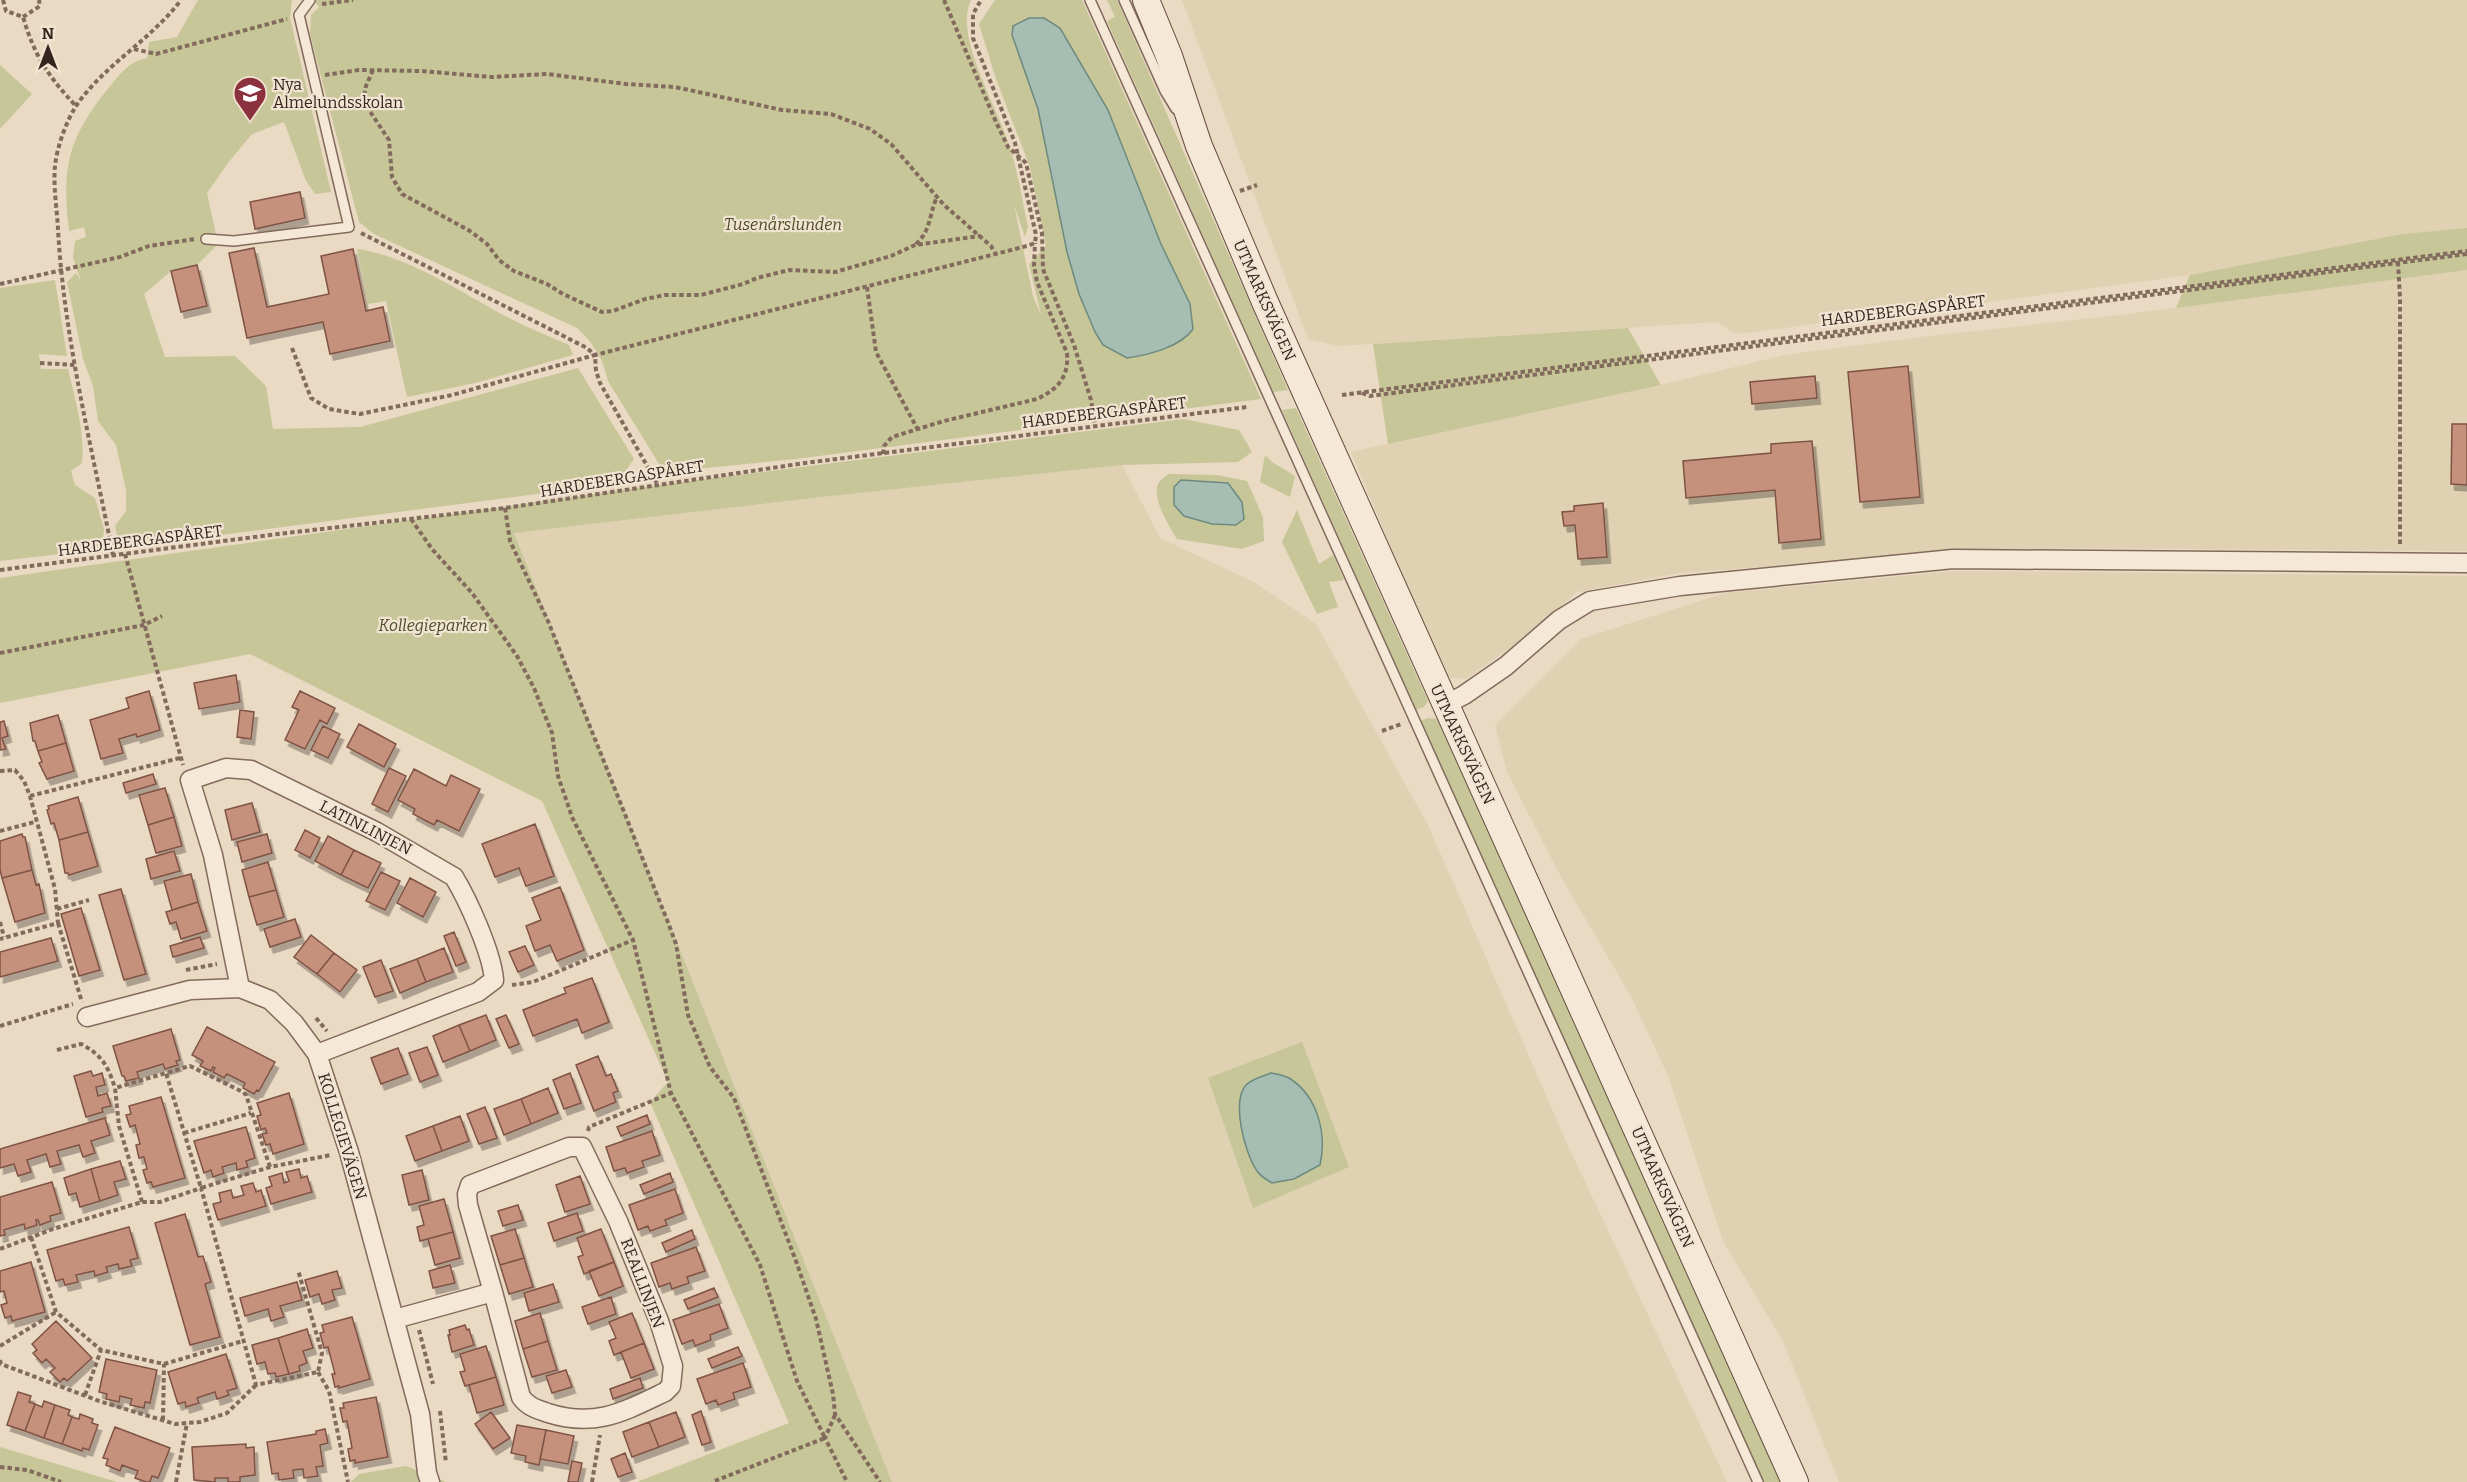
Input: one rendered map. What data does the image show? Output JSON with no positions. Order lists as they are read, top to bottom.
{
  "streets": {
    "main road": ["UTMARKSVÄGEN"],
    "street": ["LATINLINJEN", "KOLLEGIEVÄGEN", "REALLINJEN"],
    "path": ["HARDEBERGASPÅRET"]
  },
  "parks": ["Tusenårslunden", "Kollegieparken"],
  "places": {
    "school or university": ["Nya Almelundsskolan"]
  },
  "north": "top"
}
